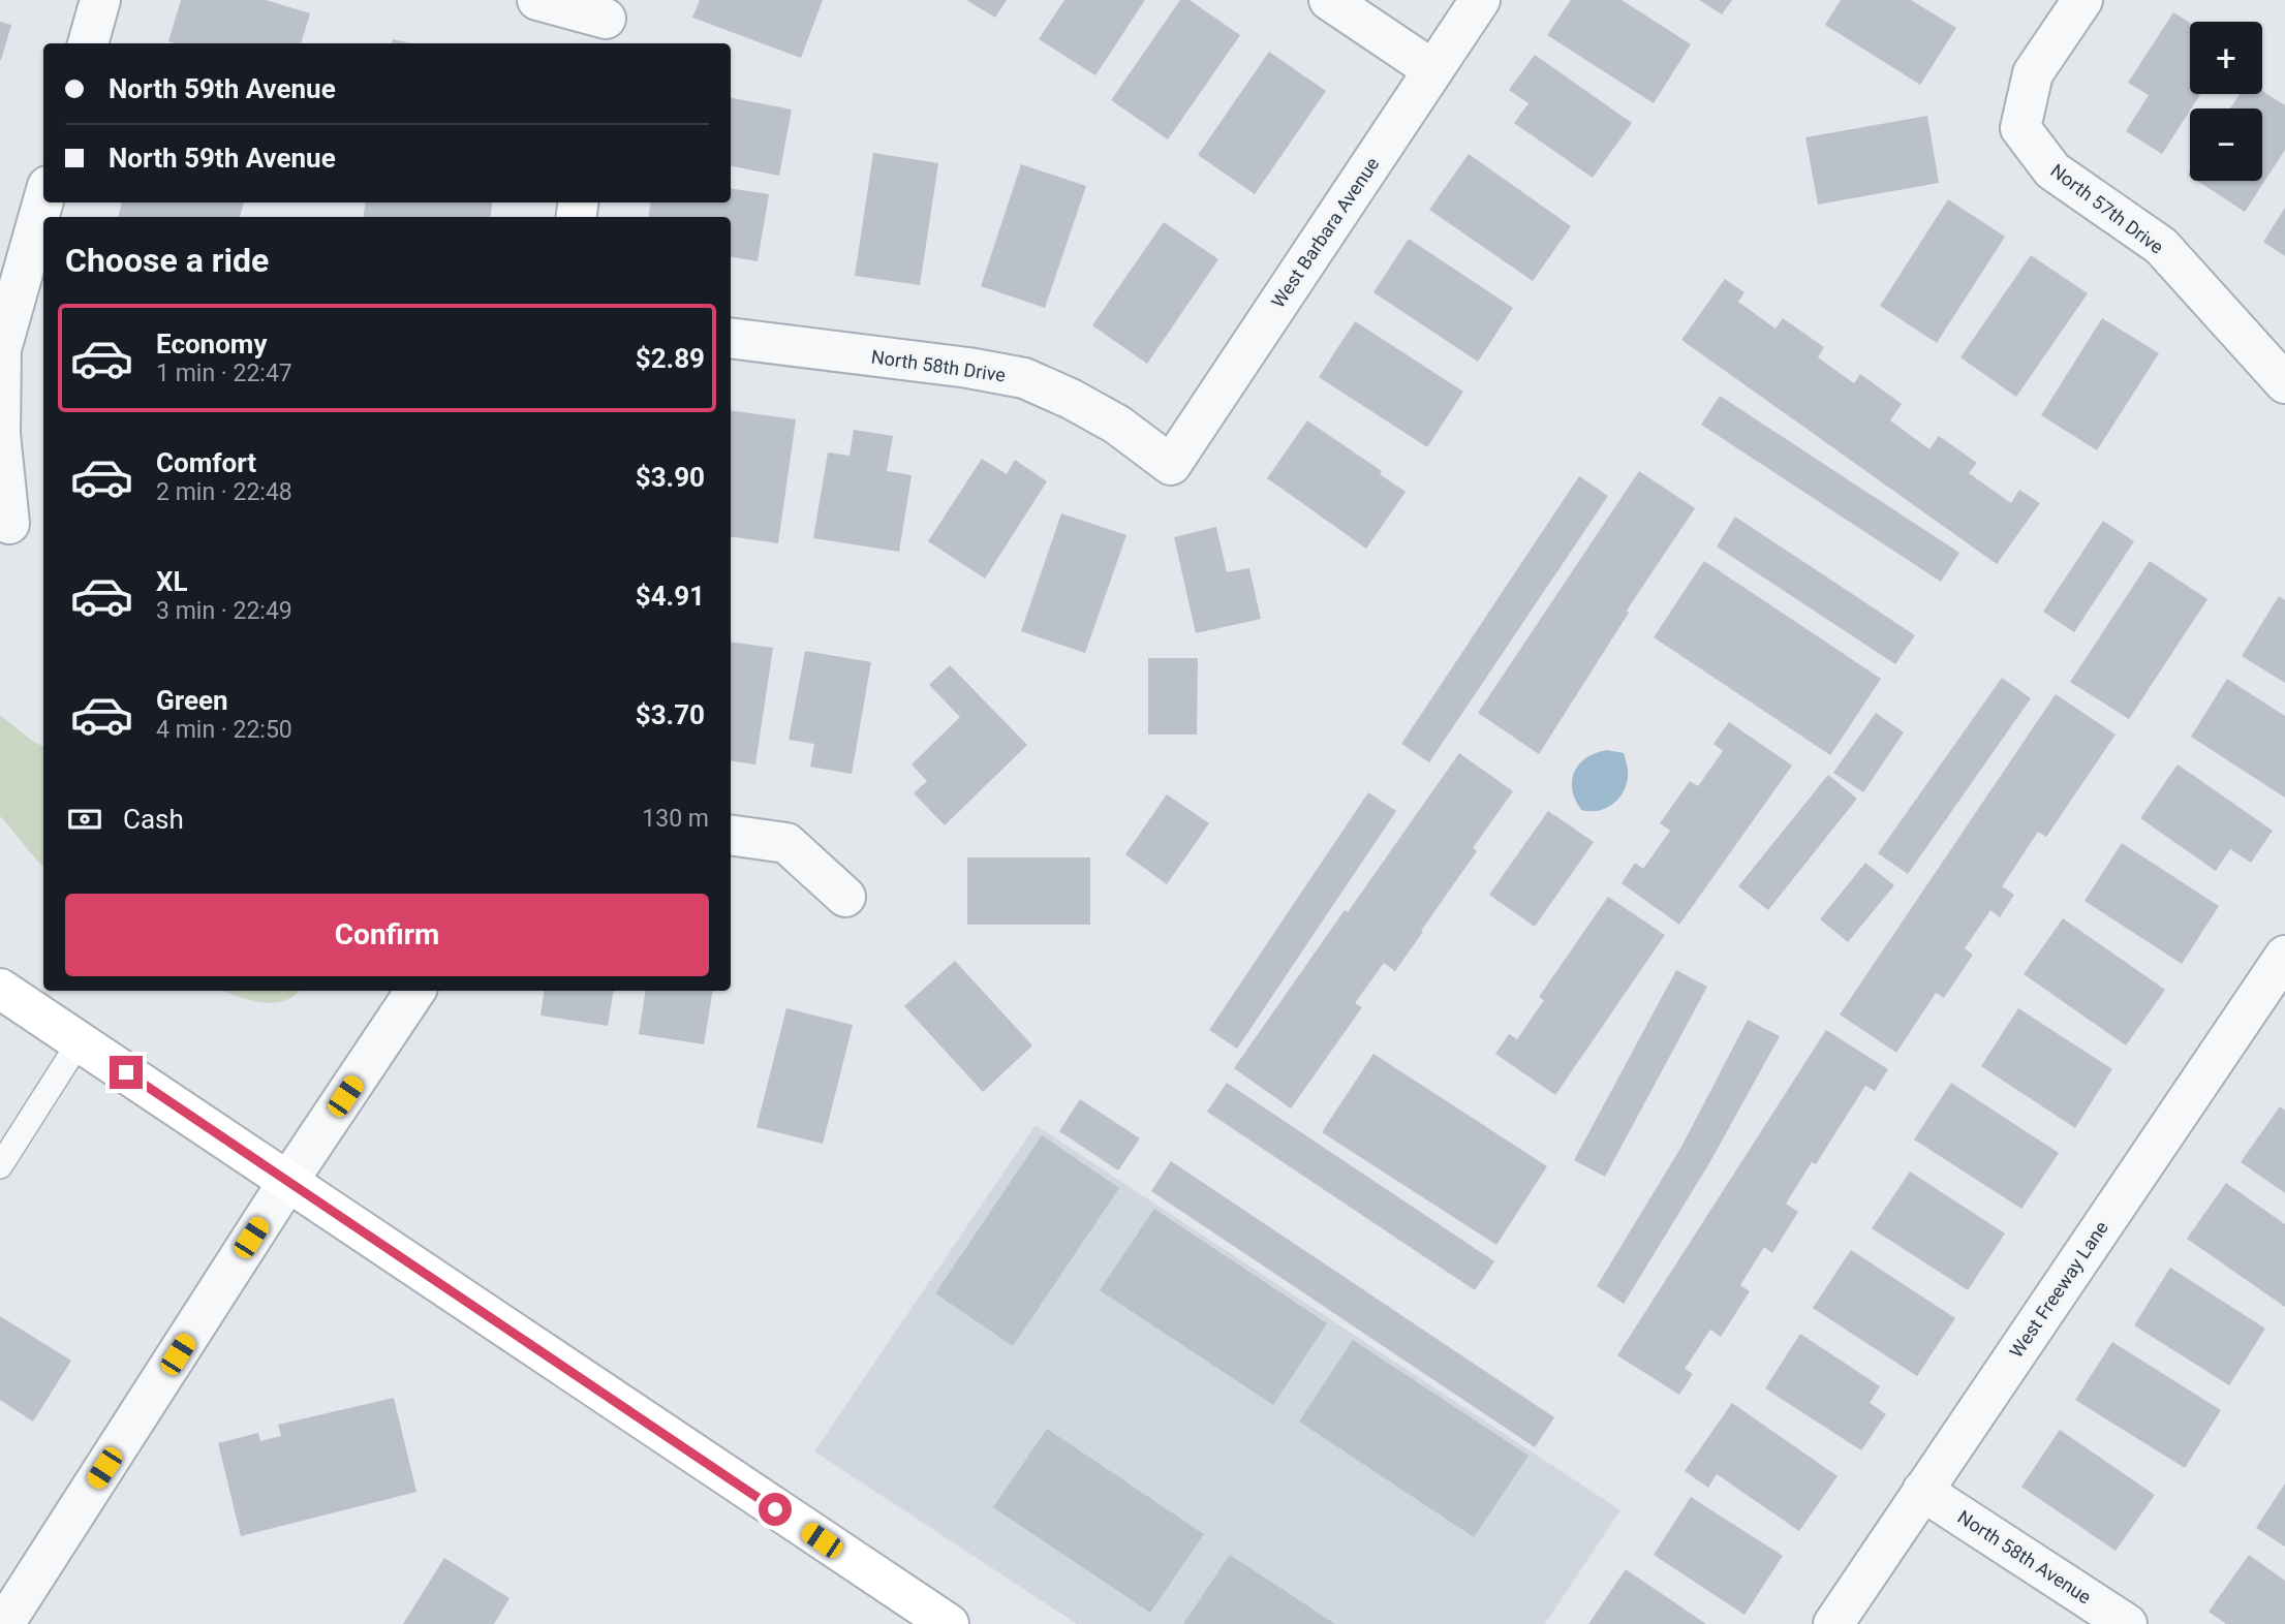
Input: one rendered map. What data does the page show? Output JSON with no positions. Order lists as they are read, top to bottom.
{
  "streets": {
    "street": [
      "North 57th Drive",
      "West Barbara Avenue",
      "North 58th Drive",
      "West Freeway Lane",
      "North 58th Avenue"
    ]
  },
  "crossings": [
    ["West Barbara Avenue", "North 58th Drive"],
    ["West Freeway Lane", "North 58th Avenue"]
  ],
  "page": {
    "map_buttons": ["+", "−"],
    "banner": ["North 59th Avenue", "North 59th Avenue"],
    "heading": "Choose a ride",
    "list": [
      {
        "name": "Economy",
        "note": "1 min · 22:47",
        "value": "$2.89"
      },
      {
        "name": "Comfort",
        "note": "2 min · 22:48",
        "value": "$3.90"
      },
      {
        "name": "XL",
        "note": "3 min · 22:49",
        "value": "$4.91"
      },
      {
        "name": "Green",
        "note": "4 min · 22:50",
        "value": "$3.70"
      }
    ],
    "pay": ["Cash", "130 m"],
    "buttons": "Confirm"
  }
}
